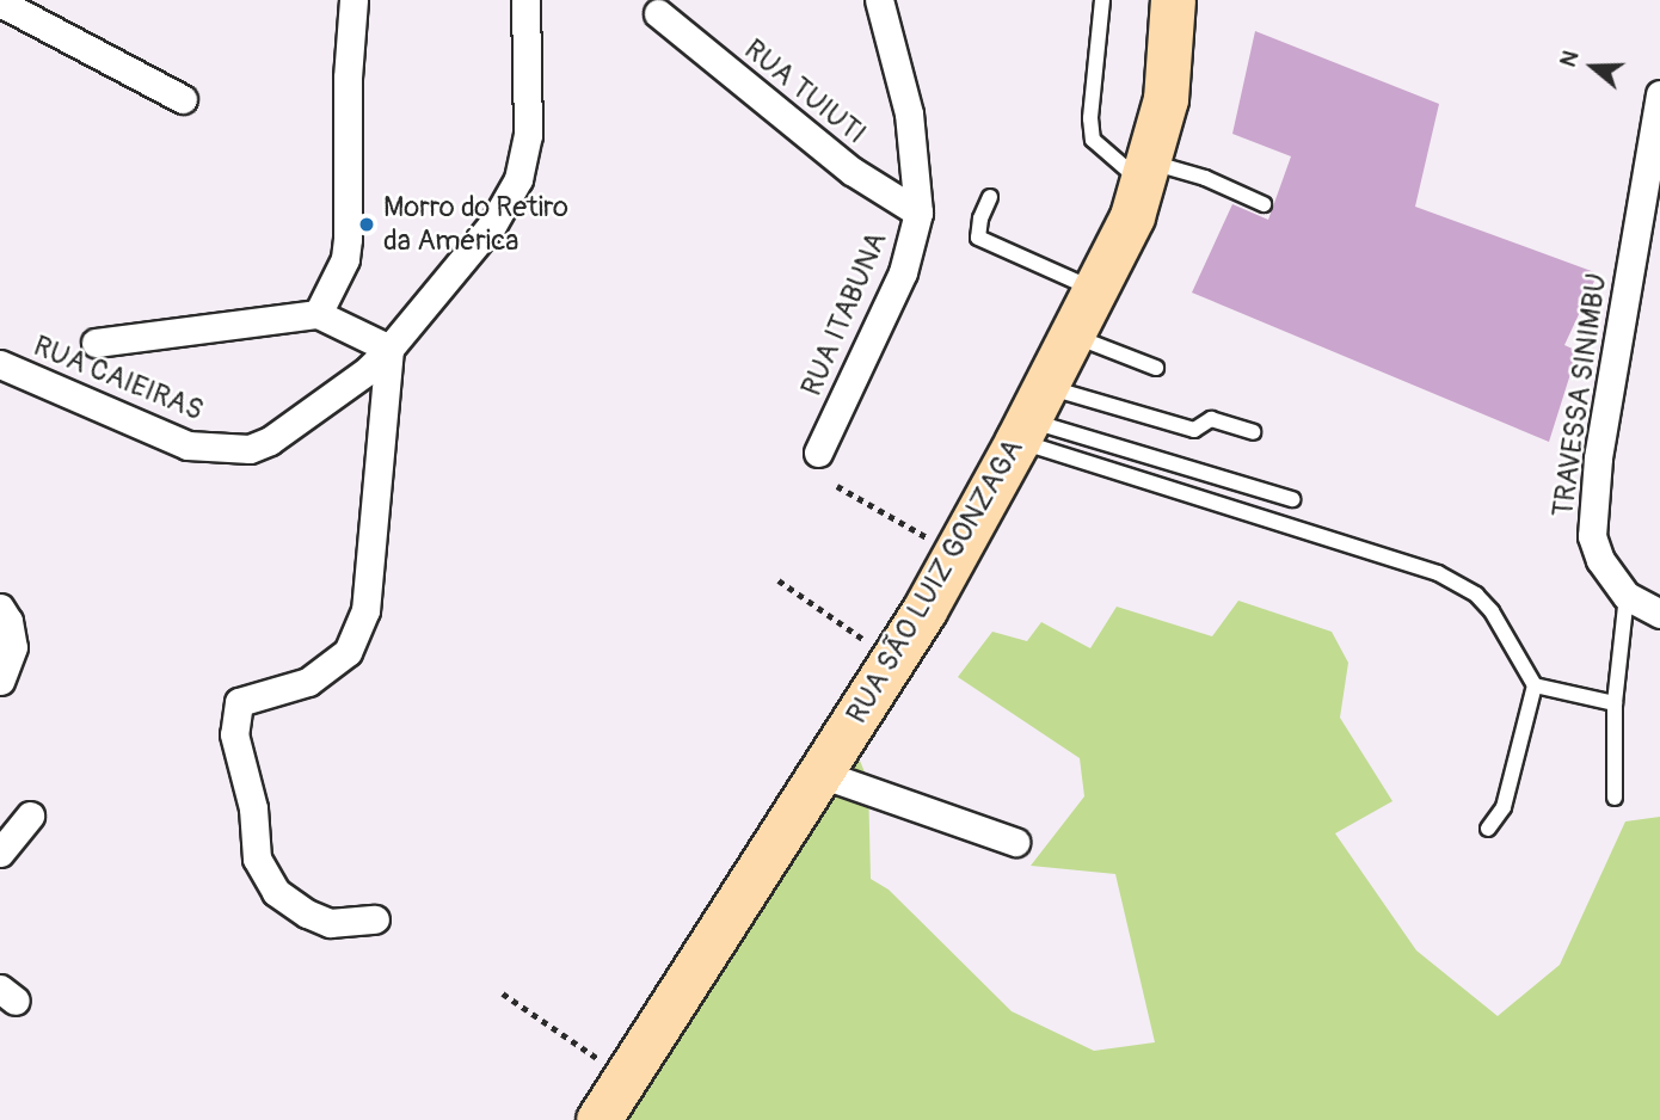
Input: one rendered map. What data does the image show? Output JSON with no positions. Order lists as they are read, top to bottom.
{
  "streets": {
    "main road": ["RUA SÃO LUIZ GONZAGA"],
    "street": [
      "RUA TUIUTI",
      "RUA ITABUNA",
      "RUA CAIEIRAS",
      "TRAVESSA SINIMBU"
    ]
  },
  "crossings": [
    ["RUA TUIUTI", "RUA ITABUNA"]
  ],
  "places": ["Morro do Retiro da América"],
  "north": "left"
}
